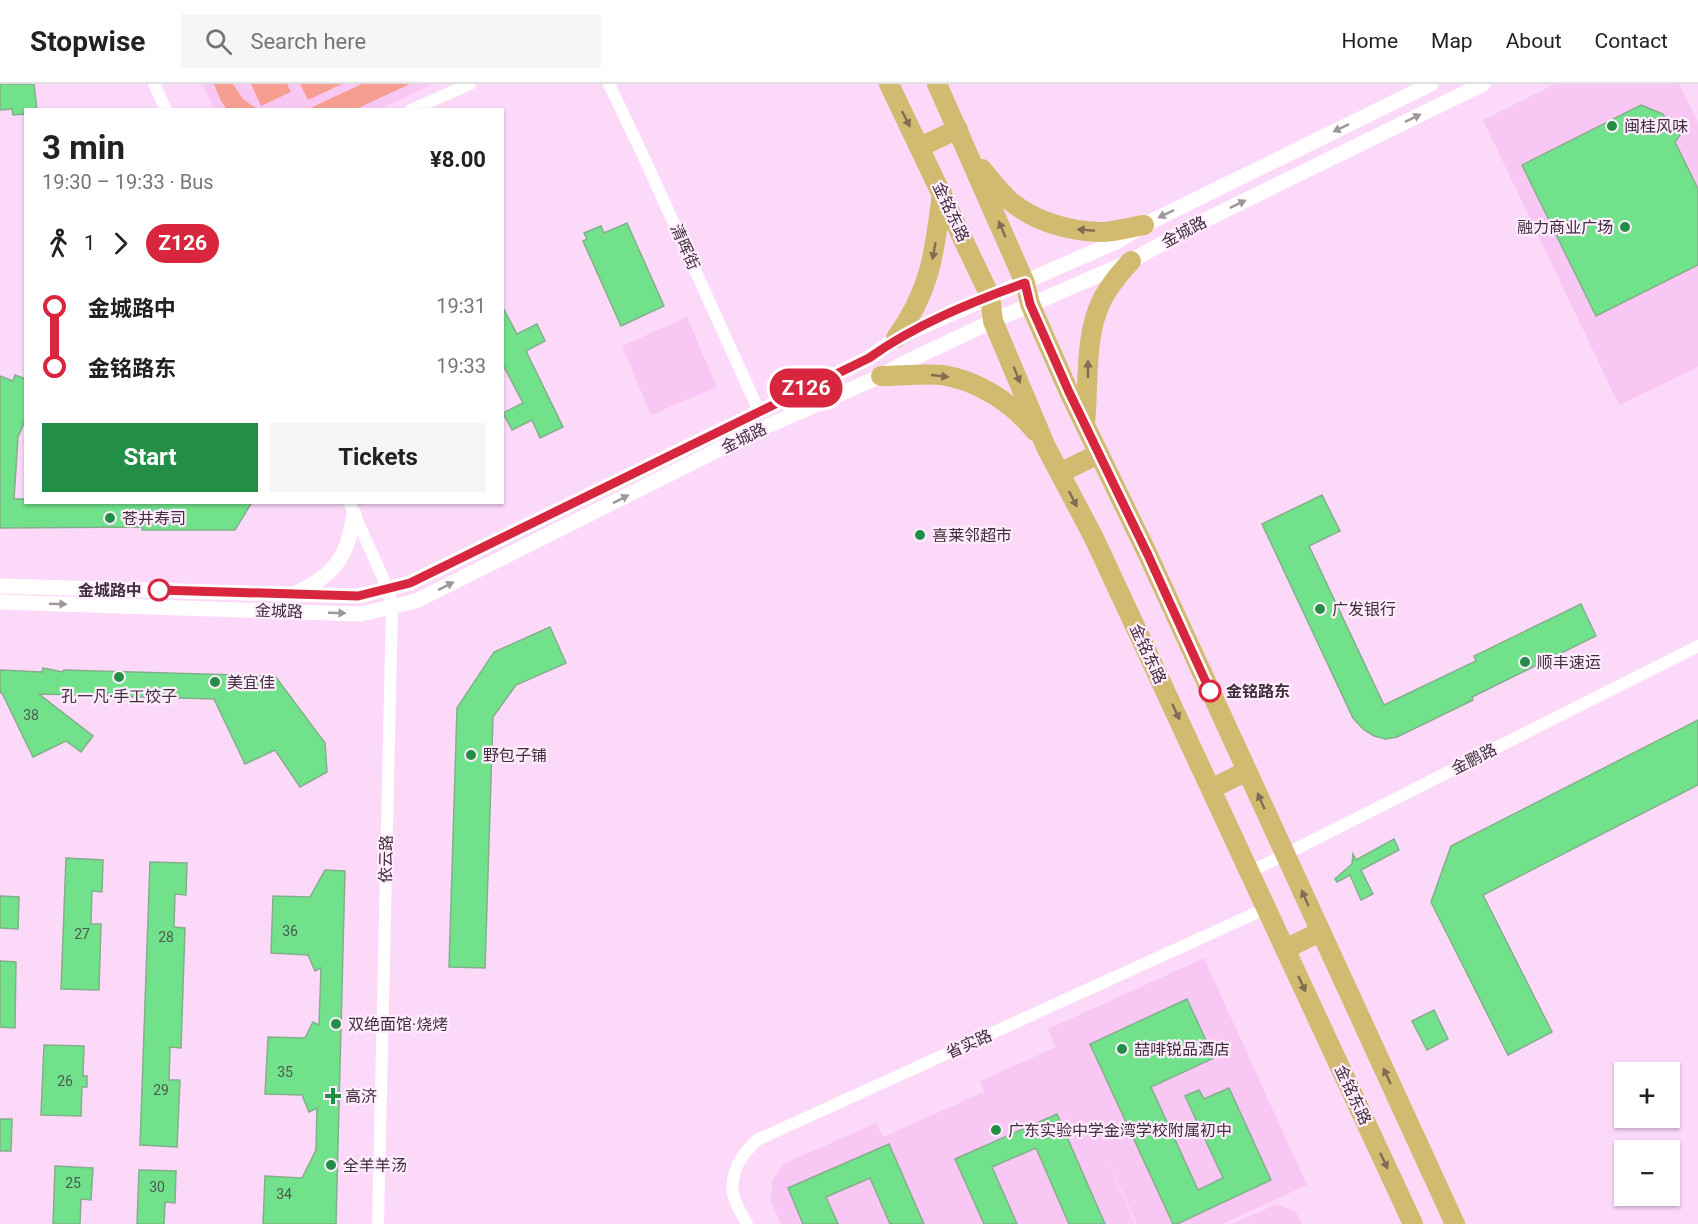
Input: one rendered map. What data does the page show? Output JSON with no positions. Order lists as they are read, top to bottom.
{
  "streets": {
    "main road": ["金铭东路"],
    "street": [
      "金城路",
      "清晖街",
      "金鹏路",
      "依云路",
      "省实路"
    ]
  },
  "crossings": [
    ["金铭东路", "金城路"],
    ["金铭东路", "金鹏路"],
    ["金铭东路", "省实路"],
    ["金城路", "清晖街"],
    ["金城路", "依云路"]
  ],
  "places": {
    "other": [
      "闽桂风味",
      "融力商业广场",
      "苍井寿司",
      "喜莱邻超市",
      "金城路中",
      "广发银行",
      "顺丰速运",
      "孔一凡·手工饺子",
      "美宜佳",
      "金铭路东",
      "野包子铺",
      "双绝面馆·烧烤",
      "喆啡锐品酒店",
      "广东实验中学金湾学校附属初中",
      "全羊羊汤"
    ],
    "health": ["高济"]
  },
  "lines": ["bus line Z126"],
  "house_numbers": [
    "38",
    "36",
    "27",
    "28",
    "35",
    "26",
    "29",
    "25",
    "30",
    "34"
  ],
  "page": {
    "header": "Stopwise",
    "search": "Search here",
    "nav": [
      "Home",
      "Map",
      "About",
      "Contact"
    ],
    "on_map": "Z126",
    "heading": ["3 min", "19:30 – 19:33 · Bus", "¥8.00"],
    "legs": ["1", "Z126"],
    "list": [
      {
        "name": "金城路中",
        "value": "19:31"
      },
      {
        "name": "金铭路东",
        "value": "19:33"
      }
    ],
    "buttons": ["Start", "Tickets"],
    "map_buttons": ["+", "−"]
  }
}
